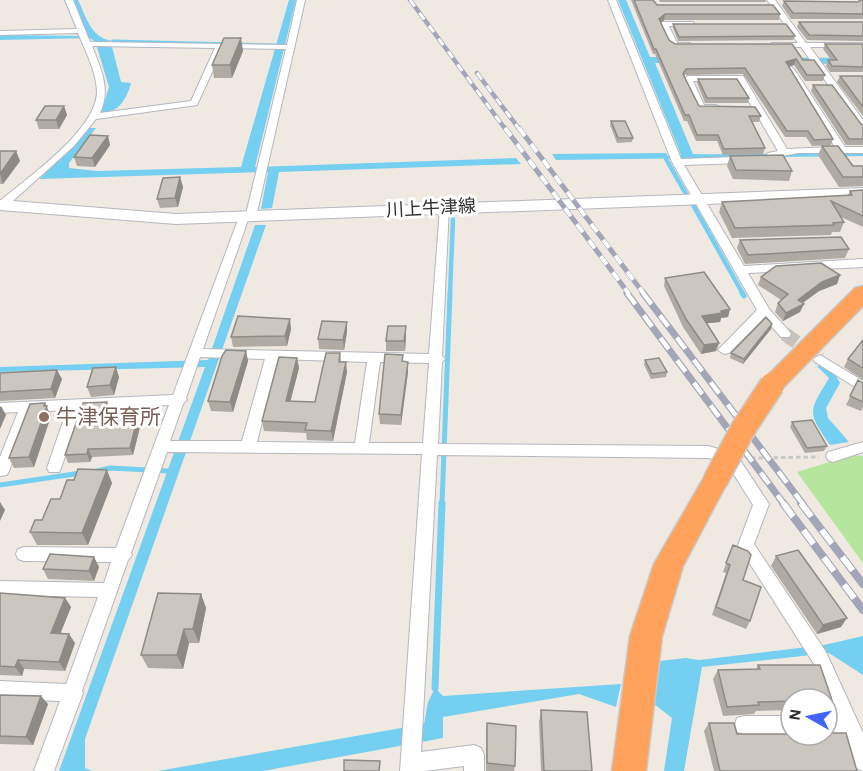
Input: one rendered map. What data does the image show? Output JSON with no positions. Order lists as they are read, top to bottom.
{
  "streets": {
    "main road": ["川上牛津線"]
  },
  "places": ["牛津保育所"],
  "north": "left"
}
